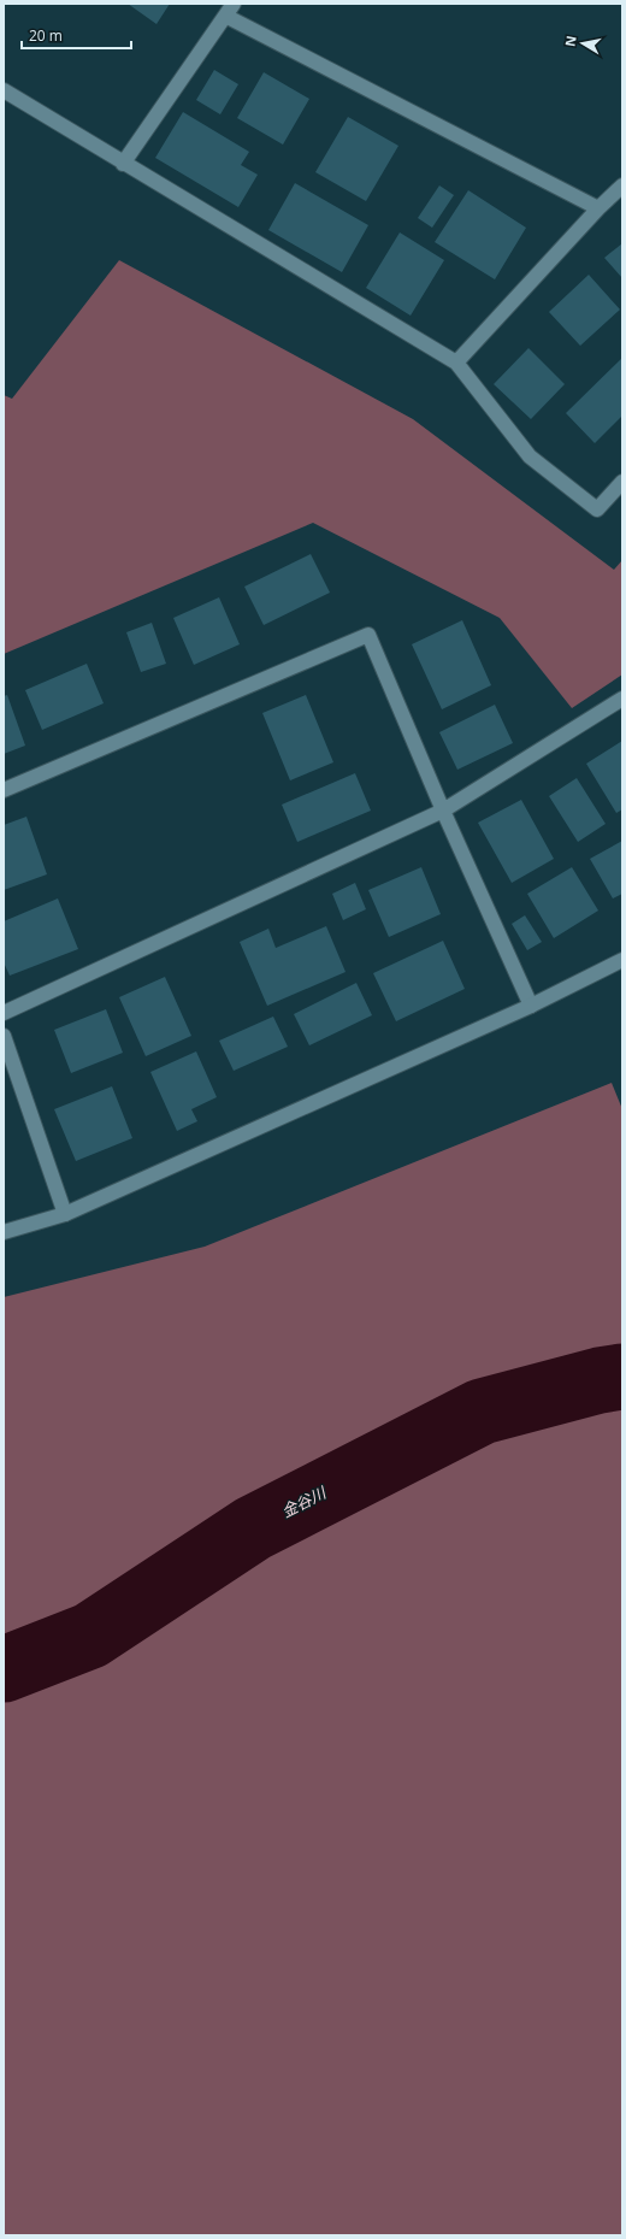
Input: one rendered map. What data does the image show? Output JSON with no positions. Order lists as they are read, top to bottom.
{
  "water": ["金谷川"],
  "scale_bar": "20 m",
  "north": "left"
}
